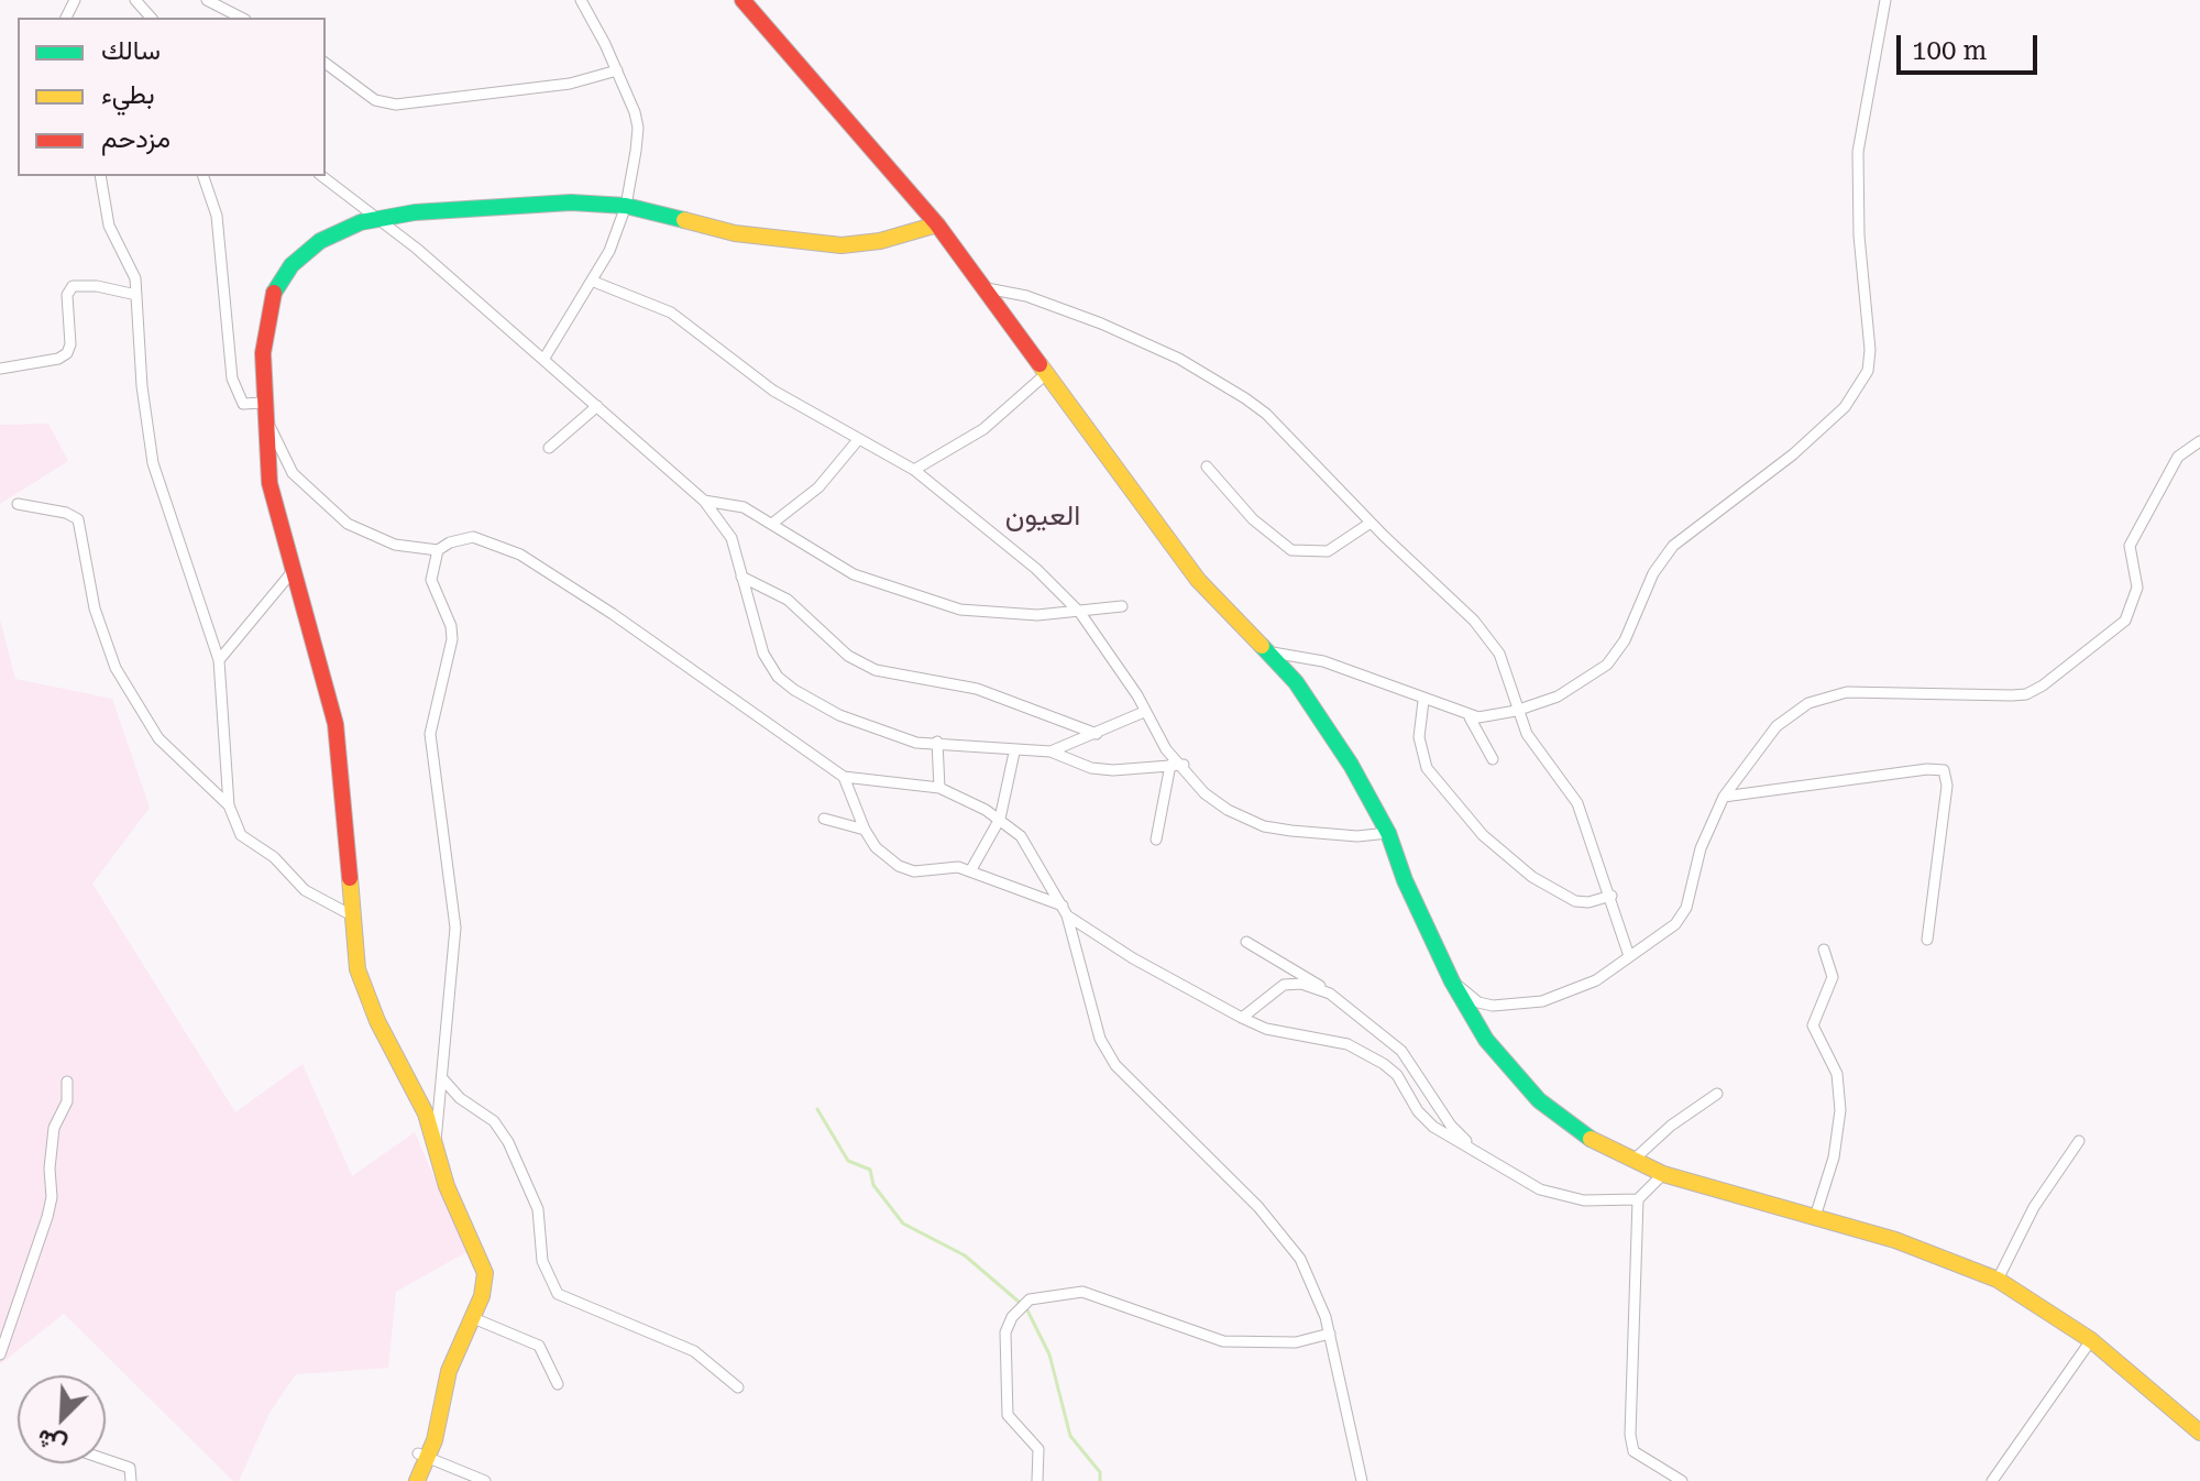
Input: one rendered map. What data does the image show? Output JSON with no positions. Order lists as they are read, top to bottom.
{
  "districts": ["العيون"],
  "legend": ["سالك", "بطيء", "مزدحم"],
  "scale_bar": "100 m",
  "north": "bottom left"
}
